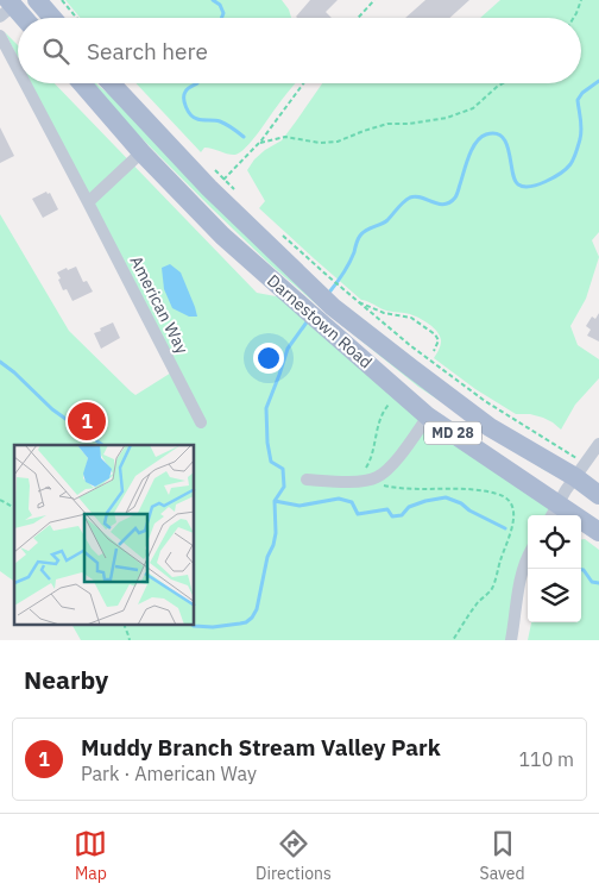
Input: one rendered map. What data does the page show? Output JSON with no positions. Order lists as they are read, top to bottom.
{
  "streets": {
    "main road": ["Darnestown Road", "MD 28"],
    "street": ["American Way"]
  },
  "page": {
    "search": "Search here",
    "pins": "1",
    "heading": "Nearby",
    "list": [
      {
        "mark": "1",
        "name": "Muddy Branch Stream Valley Park",
        "note": "Park · American Way",
        "value": "110 m"
      }
    ],
    "nav": ["Map", "Directions", "Saved"]
  }
}
